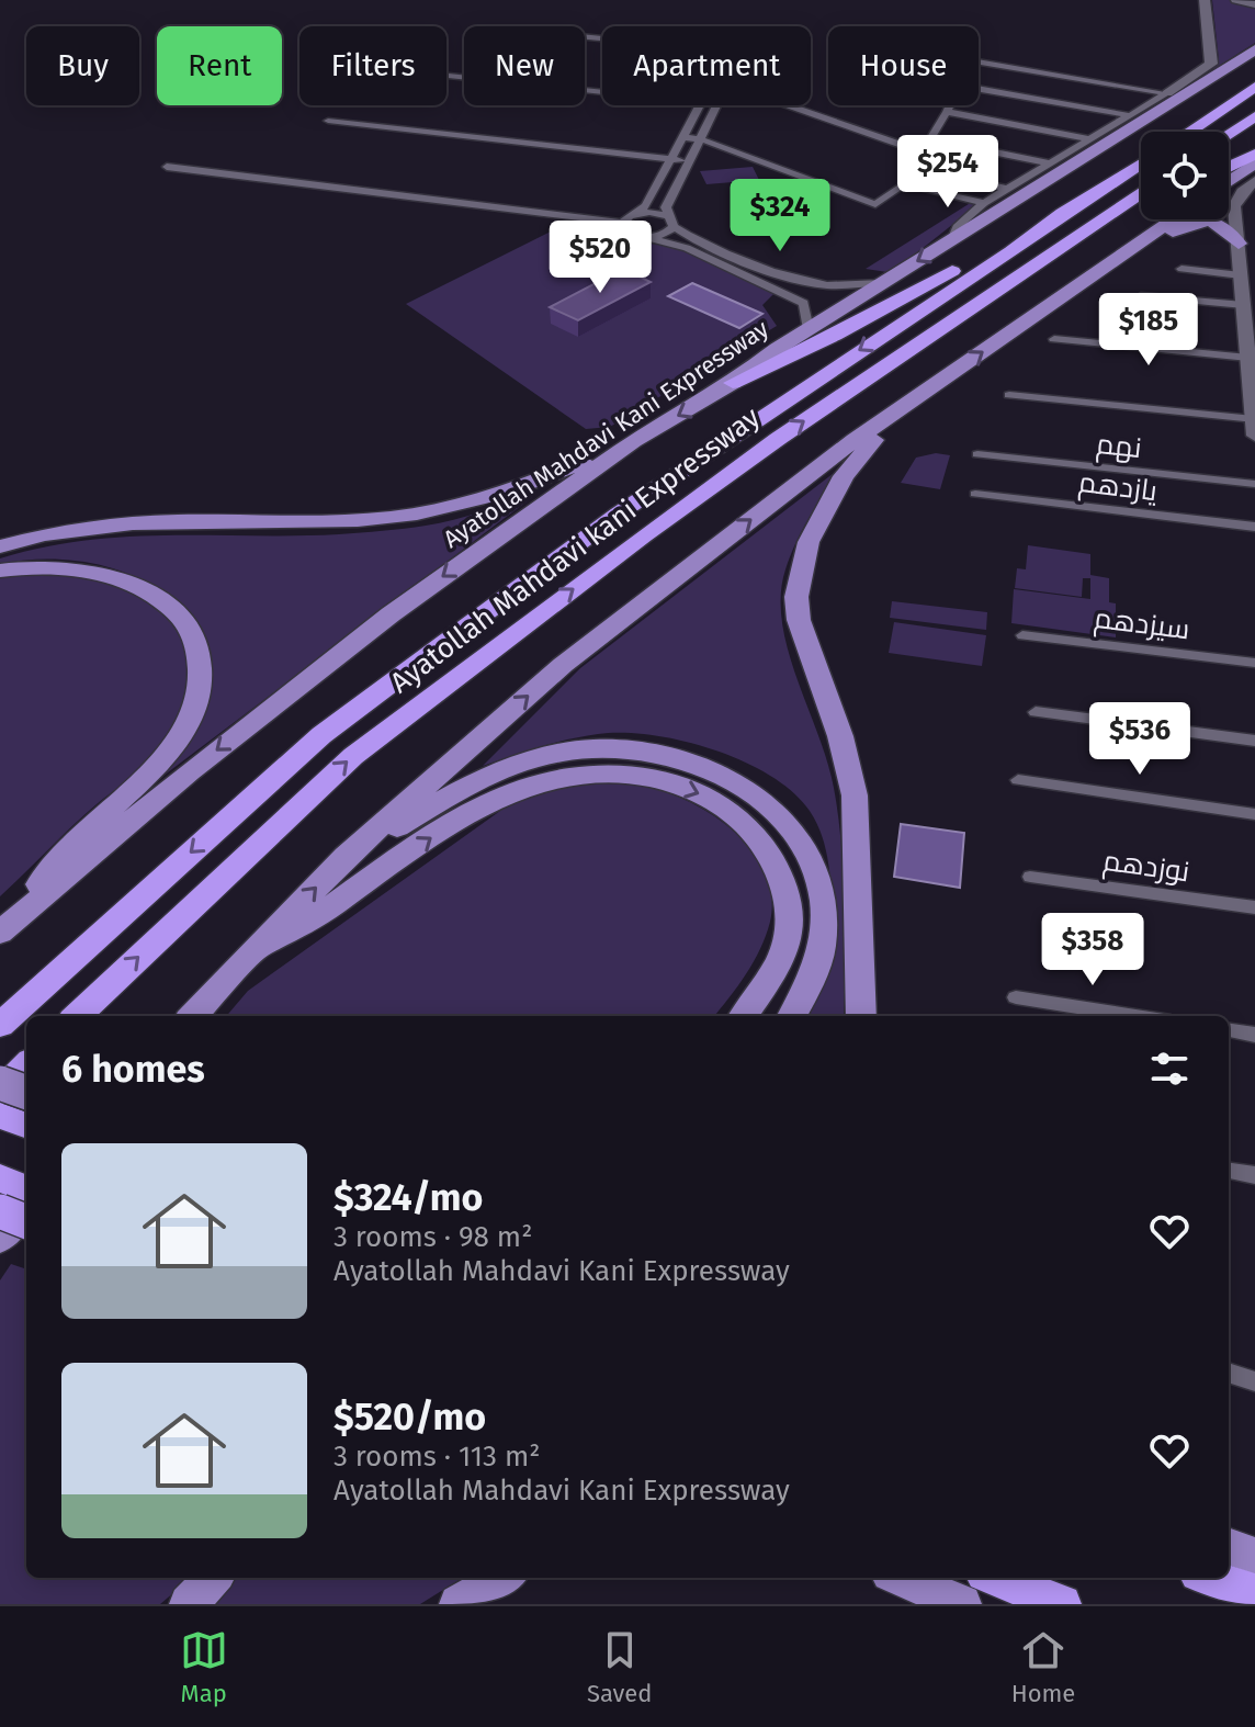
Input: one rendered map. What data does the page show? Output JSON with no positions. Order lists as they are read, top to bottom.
{
  "streets": {
    "highway": ["Ayatollah Mahdavi Kani Expressway", "Ayatollah Mahdavi kani Expressway"],
    "street": [
      "نهم",
      "یازدهم",
      "سیزدهم",
      "نوزدهم"
    ]
  },
  "one_way": ["Ayatollah Mahdavi kani Expressway"],
  "page": {
    "chip": [
      "Buy",
      "Rent",
      "Filters",
      "New",
      "Apartment",
      "House"
    ],
    "price": [
      "$254",
      "$324",
      "$520",
      "$185",
      "$536",
      "$358"
    ],
    "heading": "6 homes",
    "list": [
      {
        "name": "$324/mo",
        "note": "3 rooms · 98 m² · Ayatollah Mahdavi Kani Expressway"
      },
      {
        "name": "$520/mo",
        "note": "3 rooms · 113 m² · Ayatollah Mahdavi Kani Expressway"
      }
    ],
    "tabs": ["Map", "Saved", "Home"]
  }
}
